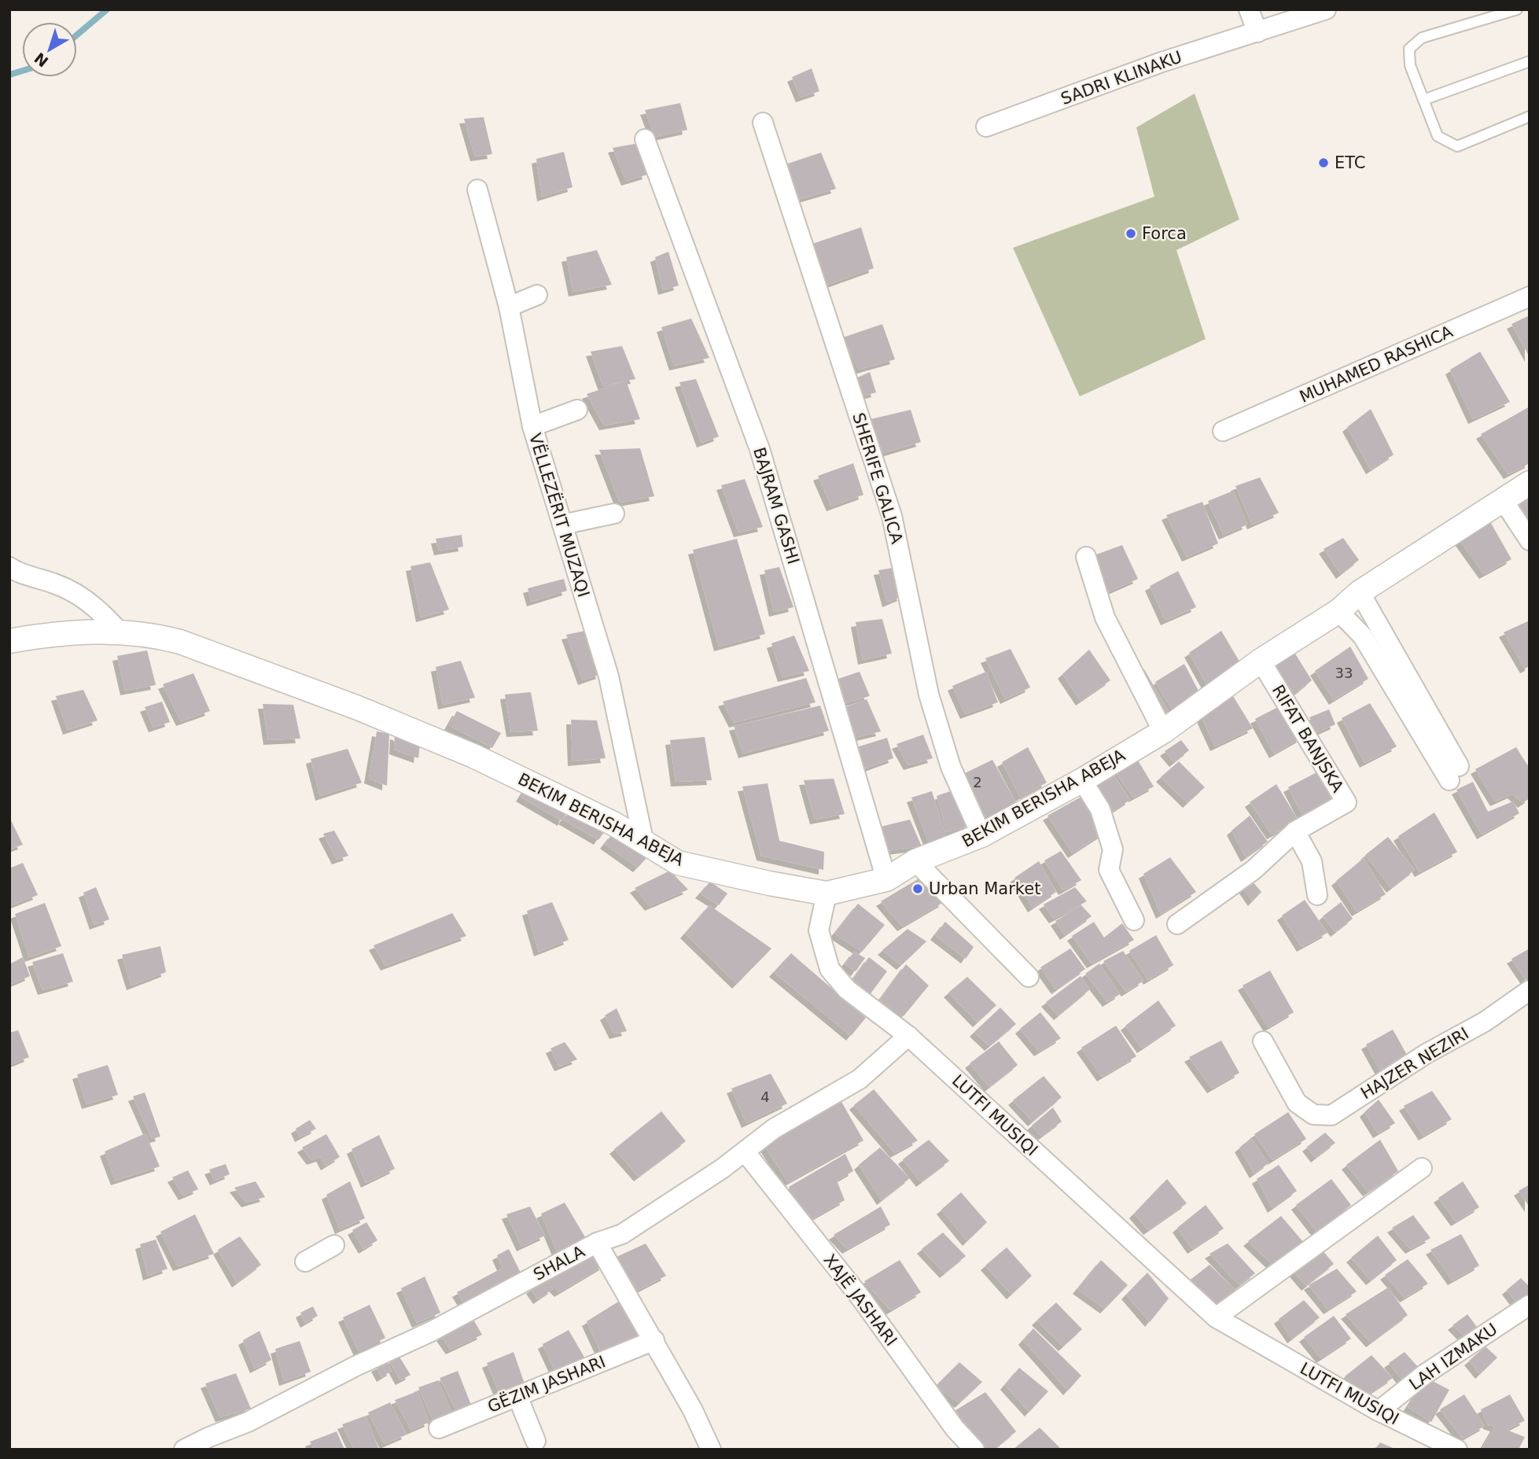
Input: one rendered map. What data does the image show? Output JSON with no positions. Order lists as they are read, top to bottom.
{
  "streets": {
    "street": [
      "SADRI KLINAKU",
      "MUHAMED RASHICA",
      "SHERIFE GALICA",
      "BAJRAM GASHI",
      "VËLLEZËRIT MUZAQI",
      "RIFAT BANJSKA",
      "BEKIM BERISHA ABEJA",
      "HAJZER NEZIRI",
      "LUTFI MUSIQI",
      "SHALA",
      "XAJË JASHARI",
      "LAH IZMAKU",
      "GËZIM JASHARI"
    ]
  },
  "crossings": [
    ["SHERIFE GALICA", "BEKIM BERISHA ABEJA"],
    ["BAJRAM GASHI", "BEKIM BERISHA ABEJA"],
    ["VËLLEZËRIT MUZAQI", "BEKIM BERISHA ABEJA"],
    ["RIFAT BANJSKA", "BEKIM BERISHA ABEJA"],
    ["BEKIM BERISHA ABEJA", "LUTFI MUSIQI"],
    ["LUTFI MUSIQI", "SHALA"],
    ["LUTFI MUSIQI", "LAH IZMAKU"],
    ["SHALA", "XAJË JASHARI"]
  ],
  "places": ["ETC", "Forca", "Urban Market"],
  "house_numbers": ["33", "2", "4"],
  "north": "bottom left"
}
